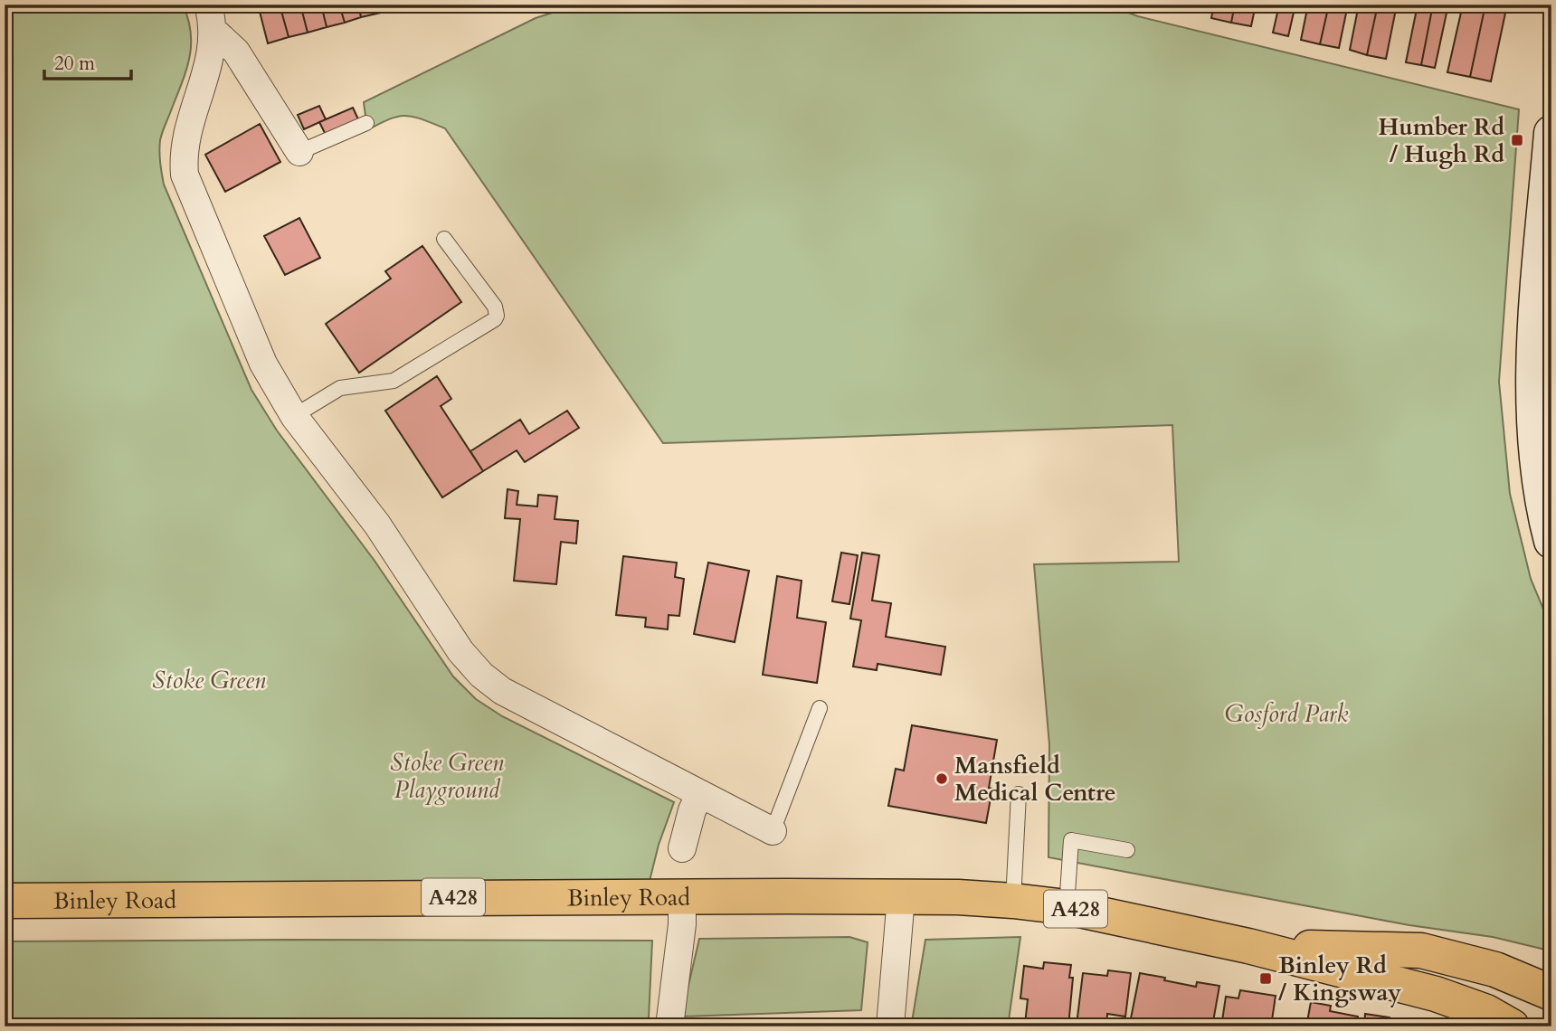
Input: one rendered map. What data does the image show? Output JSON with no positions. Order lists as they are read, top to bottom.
{
  "streets": {
    "main road": ["A428", "Binley Road"]
  },
  "parks": ["Stoke Green", "Gosford Park", "Stoke Green Playground"],
  "places": {
    "transit": ["Humber Rd / Hugh Rd", "Binley Rd / Kingsway"],
    "other": ["Mansfield Medical Centre"]
  },
  "scale_bar": "20 m"
}
